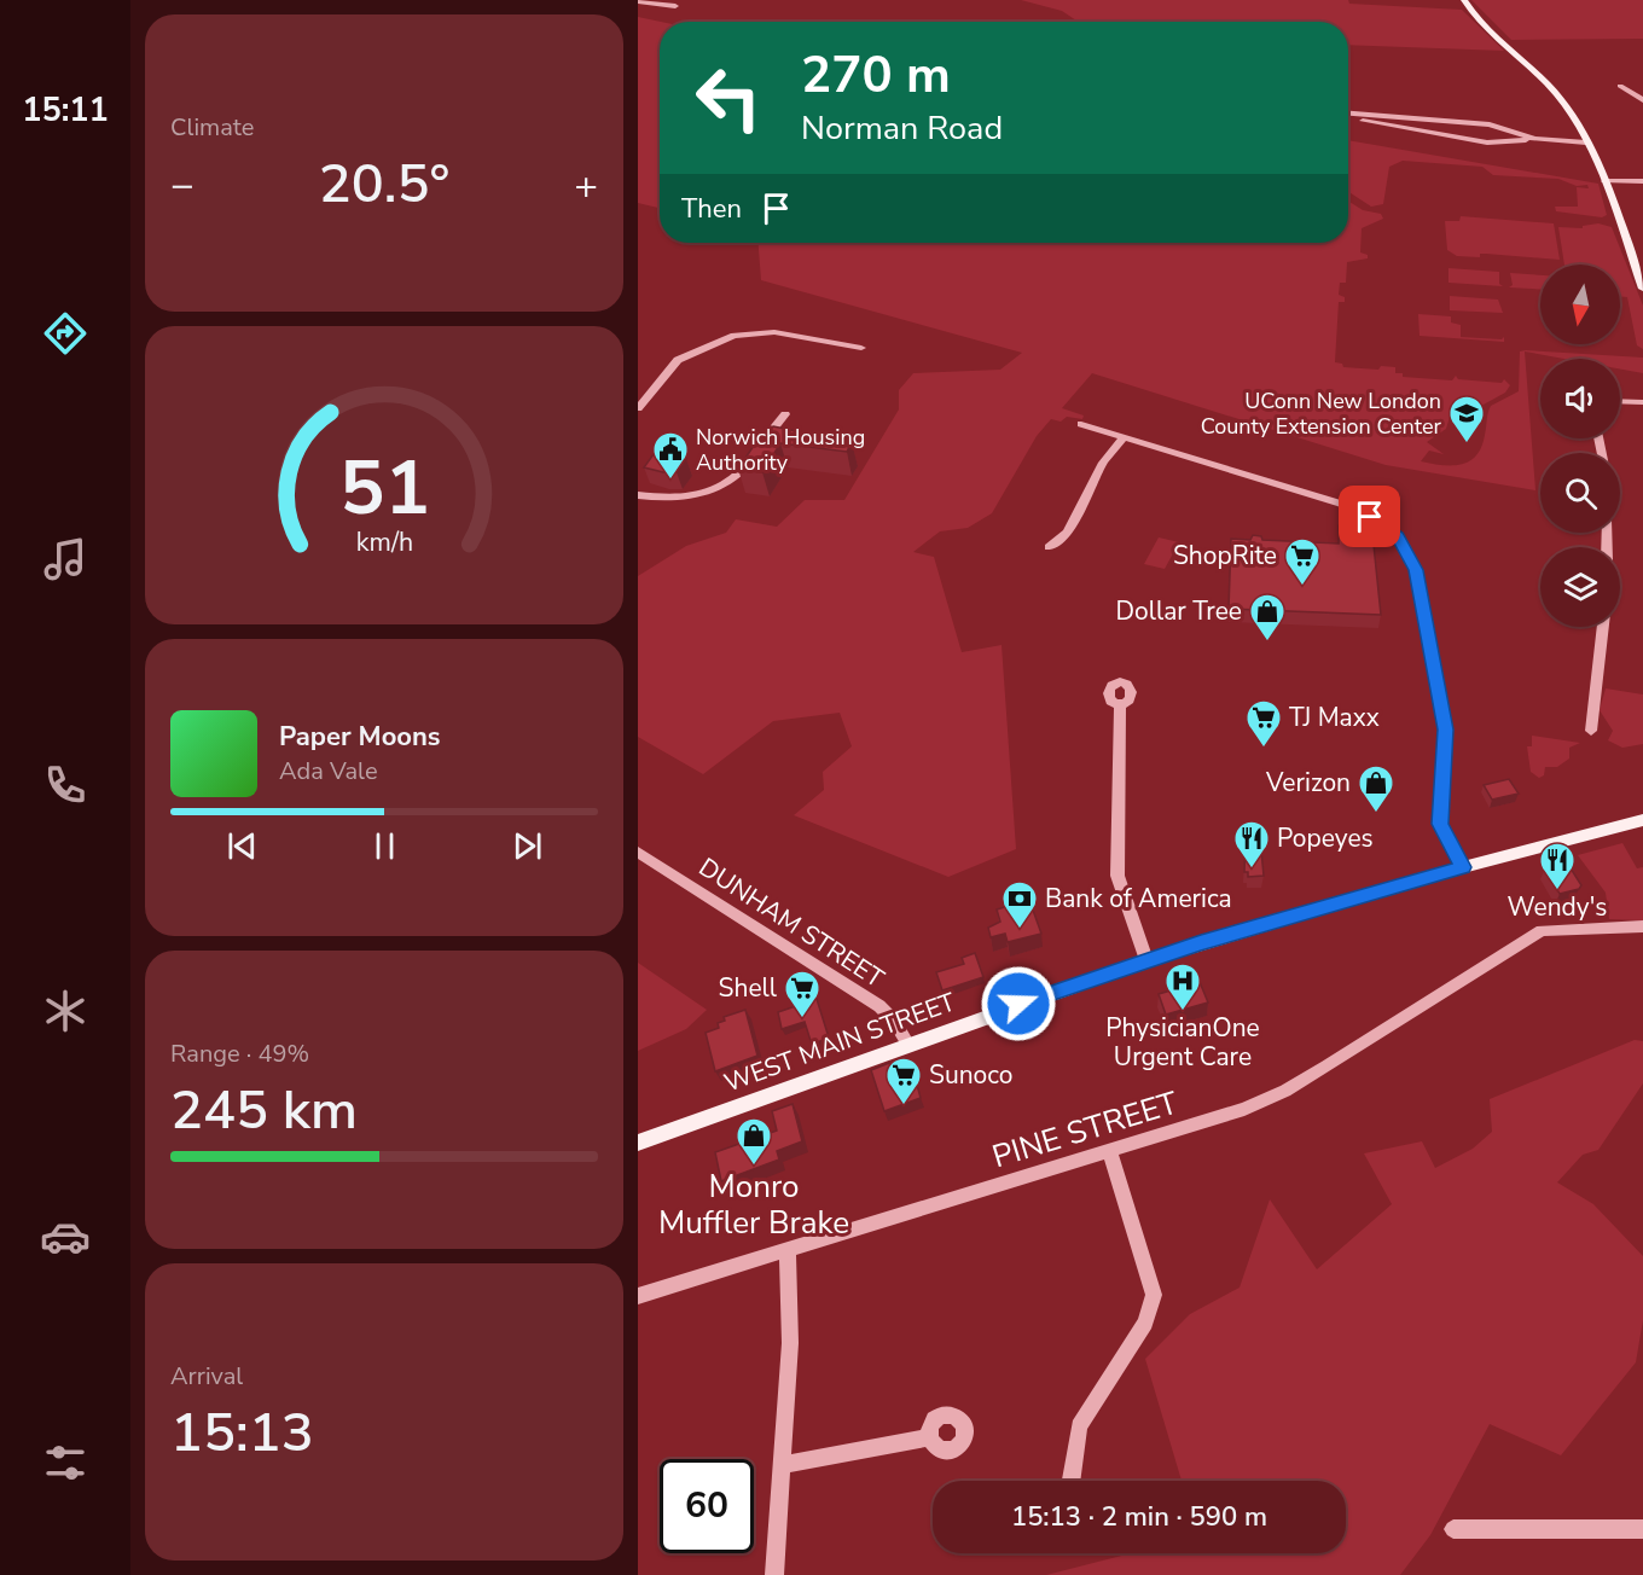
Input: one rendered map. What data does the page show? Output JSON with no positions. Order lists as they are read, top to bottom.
{
  "streets": {
    "main road": ["WEST MAIN STREET"],
    "street": ["DUNHAM STREET", "PINE STREET"]
  },
  "crossings": [
    ["DUNHAM STREET", "WEST MAIN STREET"]
  ],
  "places": {
    "school or university": ["UConn New London County Extension Center"],
    "public building": ["Norwich Housing Authority"],
    "supermarket": [
      "ShopRite",
      "TJ Maxx",
      "Shell",
      "Sunoco"
    ],
    "shop": ["Dollar Tree", "Verizon", "Monro Muffler Brake"],
    "restaurant": ["Popeyes", "Wendy's"],
    "bank": ["Bank of America"],
    "hospital": ["PhysicianOne Urgent Care"]
  },
  "north": "bottom",
  "page": {
    "tabs": "15:11",
    "tile": [
      "Climate",
      ["Range · 49%", "245 km"],
      ["Arrival", "15:13"]
    ],
    "turn": ["270 m", "Norman Road"],
    "heat": ["−", "20.5°", "+"],
    "then": "Then",
    "song": ["Paper Moons", "Ada Vale"],
    "limit": "60",
    "trip": "15:13 · 2 min · 590 m",
    "gauge": ["51", "km/h"]
  }
}
